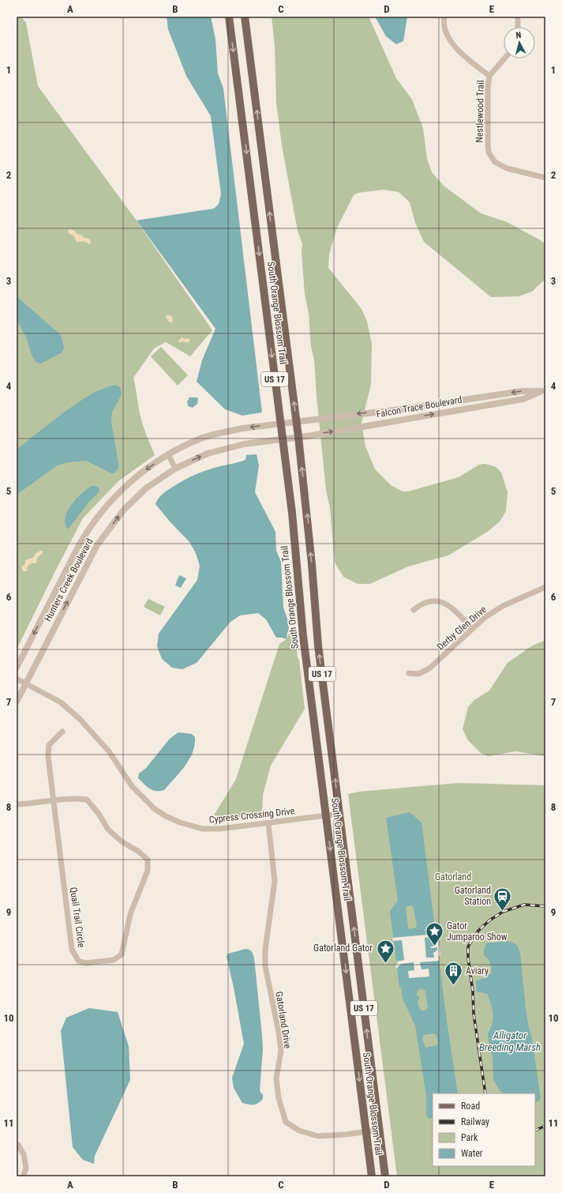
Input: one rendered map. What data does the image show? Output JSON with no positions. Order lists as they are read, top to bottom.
{
  "streets": {
    "main road": ["South Orange Blossom Trail", "US 17"],
    "street": [
      "Nestlewood Trail",
      "Falcon Trace Boulevard",
      "Hunters Creek Boulevard",
      "Derby Glen Drive",
      "Cypress Crossing Drive",
      "Quail Trail Circle",
      "Gatorland Drive"
    ]
  },
  "crossings": [
    ["South Orange Blossom Trail", "Falcon Trace Boulevard"],
    ["South Orange Blossom Trail", "Hunters Creek Boulevard"],
    ["South Orange Blossom Trail", "Cypress Crossing Drive"],
    ["South Orange Blossom Trail", "Gatorland Drive"],
    ["Falcon Trace Boulevard", "Hunters Creek Boulevard"],
    ["Hunters Creek Boulevard", "Cypress Crossing Drive"],
    ["Cypress Crossing Drive", "Gatorland Drive"]
  ],
  "water": ["Alligator Breeding Marsh"],
  "parks": ["Gatorland"],
  "places": {
    "station": ["Gatorland Station"],
    "place": ["Gator Jumparoo Show", "Gatorland Gator"],
    "building": ["Aviary"]
  },
  "legend": [
    "Road",
    "Railway",
    "Park",
    "Water"
  ],
  "north": "top",
  "grid": {
    "columns": [
      "A",
      "B",
      "C",
      "D",
      "E"
    ],
    "rows": [
      "1",
      "2",
      "3",
      "4",
      "5",
      "6",
      "7",
      "8",
      "9",
      "10",
      "11"
    ]
  }
}
